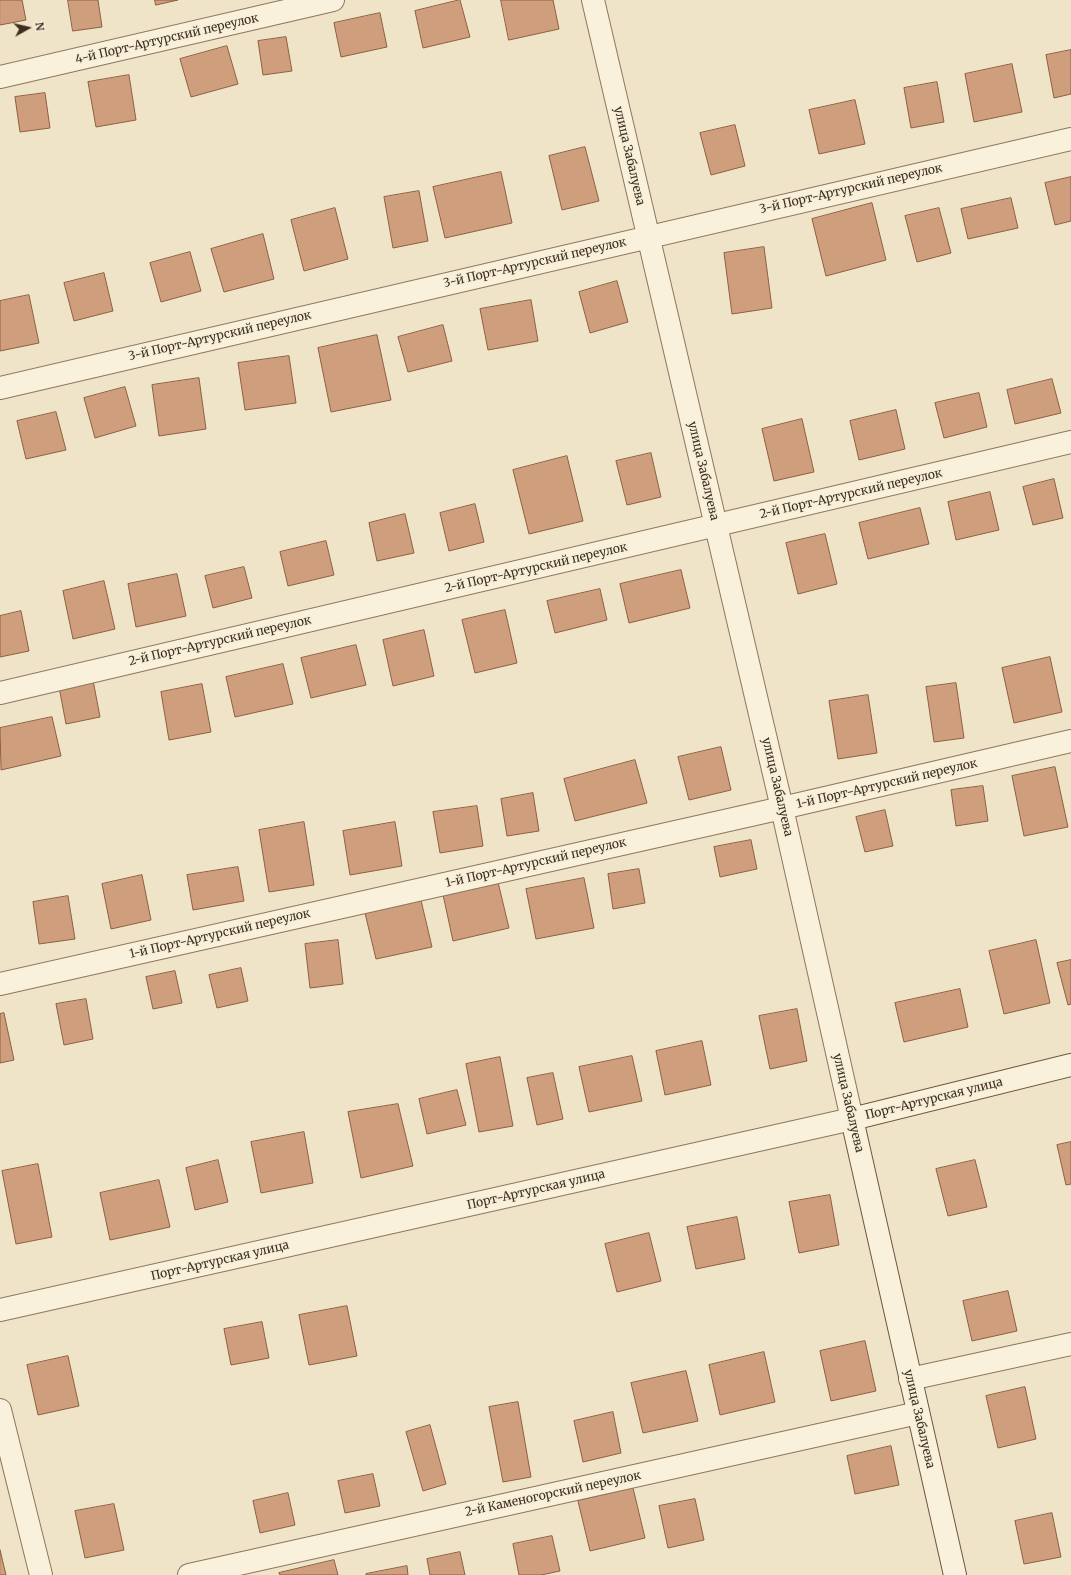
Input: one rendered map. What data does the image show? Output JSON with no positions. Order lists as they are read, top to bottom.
{
  "streets": {
    "street": [
      "4-й Порт-Артурский переулок",
      "улица Забалуева",
      "3-й Порт-Артурский переулок",
      "2-й Порт-Артурский переулок",
      "1-й Порт-Артурский переулок",
      "Порт-Артурская улица",
      "2-й Каменогорский переулок"
    ]
  },
  "crossings": [
    ["улица Забалуева", "3-й Порт-Артурский переулок"],
    ["улица Забалуева", "2-й Порт-Артурский переулок"],
    ["улица Забалуева", "1-й Порт-Артурский переулок"],
    ["улица Забалуева", "Порт-Артурская улица"],
    ["улица Забалуева", "2-й Каменогорский переулок"]
  ],
  "north": "right"
}
